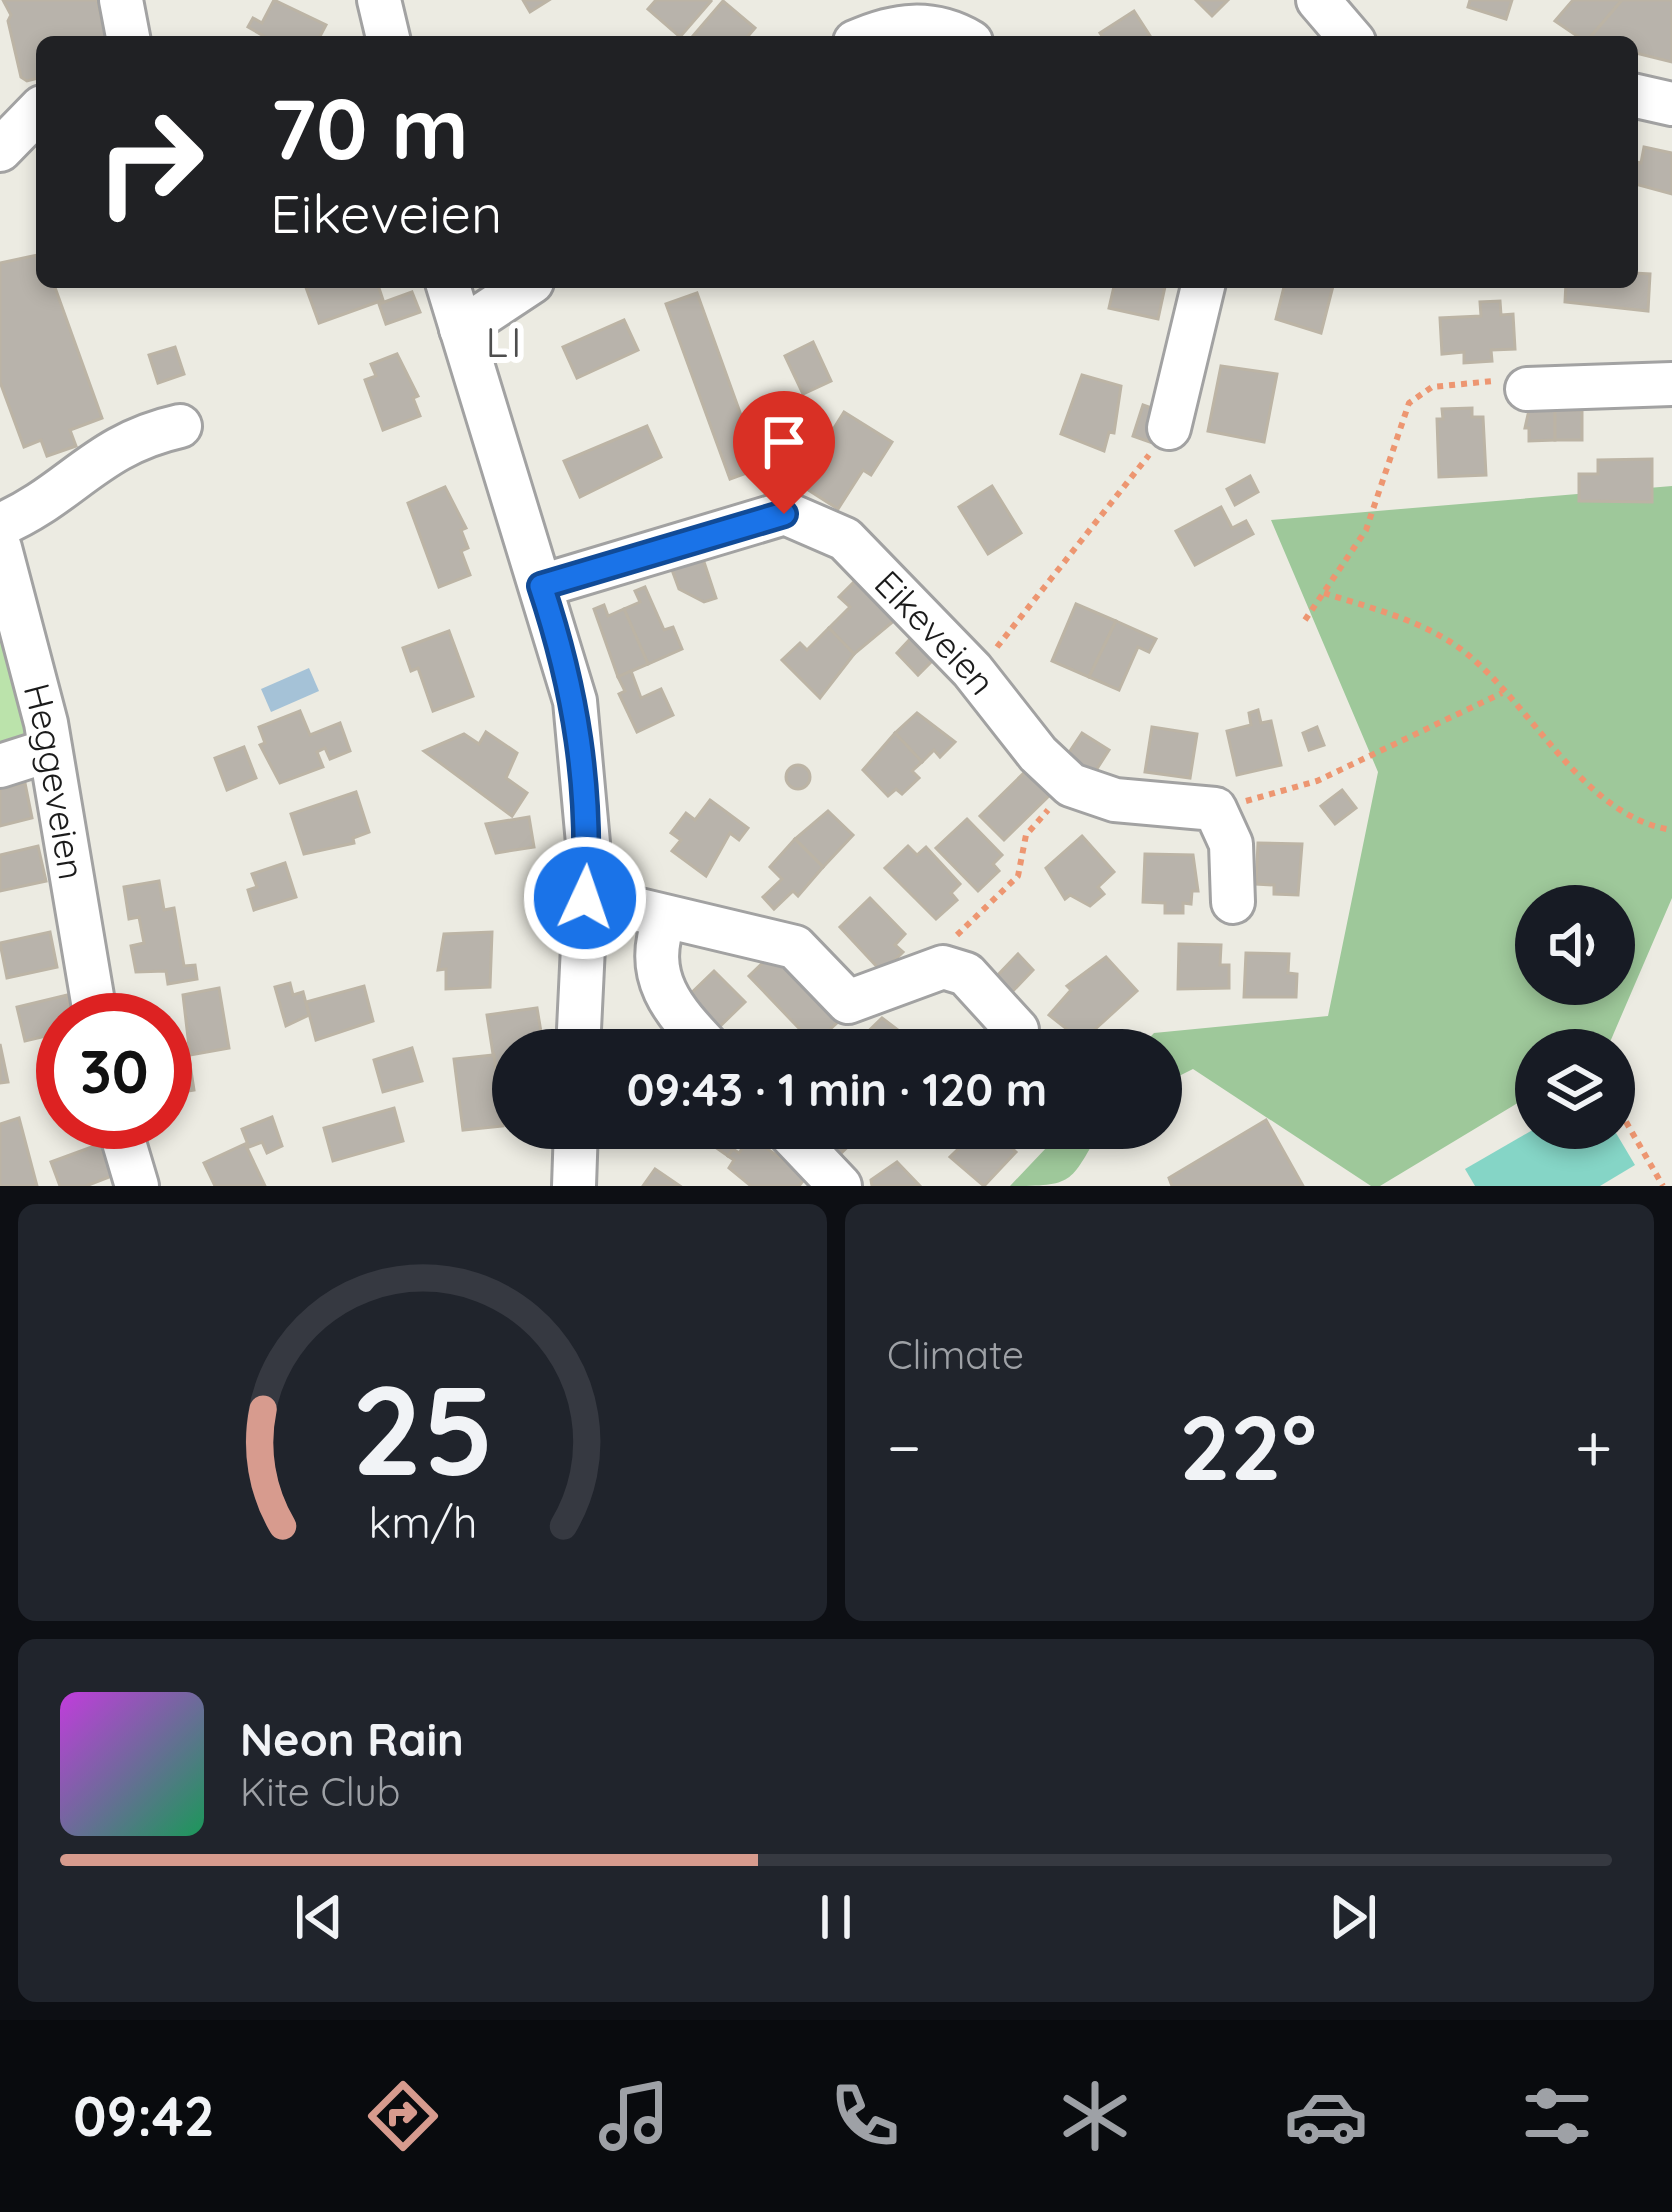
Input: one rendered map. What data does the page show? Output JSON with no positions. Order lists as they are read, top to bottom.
{
  "streets": {
    "street": ["Eikeveien", "Heggeveien"]
  },
  "districts": ["LI"],
  "page": {
    "turn": ["70 m", "Eikeveien"],
    "limit": "30",
    "trip": "09:43 · 1 min · 120 m",
    "tile": "Climate",
    "heat": ["−", "22°", "+"],
    "song": ["Neon Rain", "Kite Club"],
    "tabs": "09:42",
    "gauge": ["25", "km/h"]
  }
}
